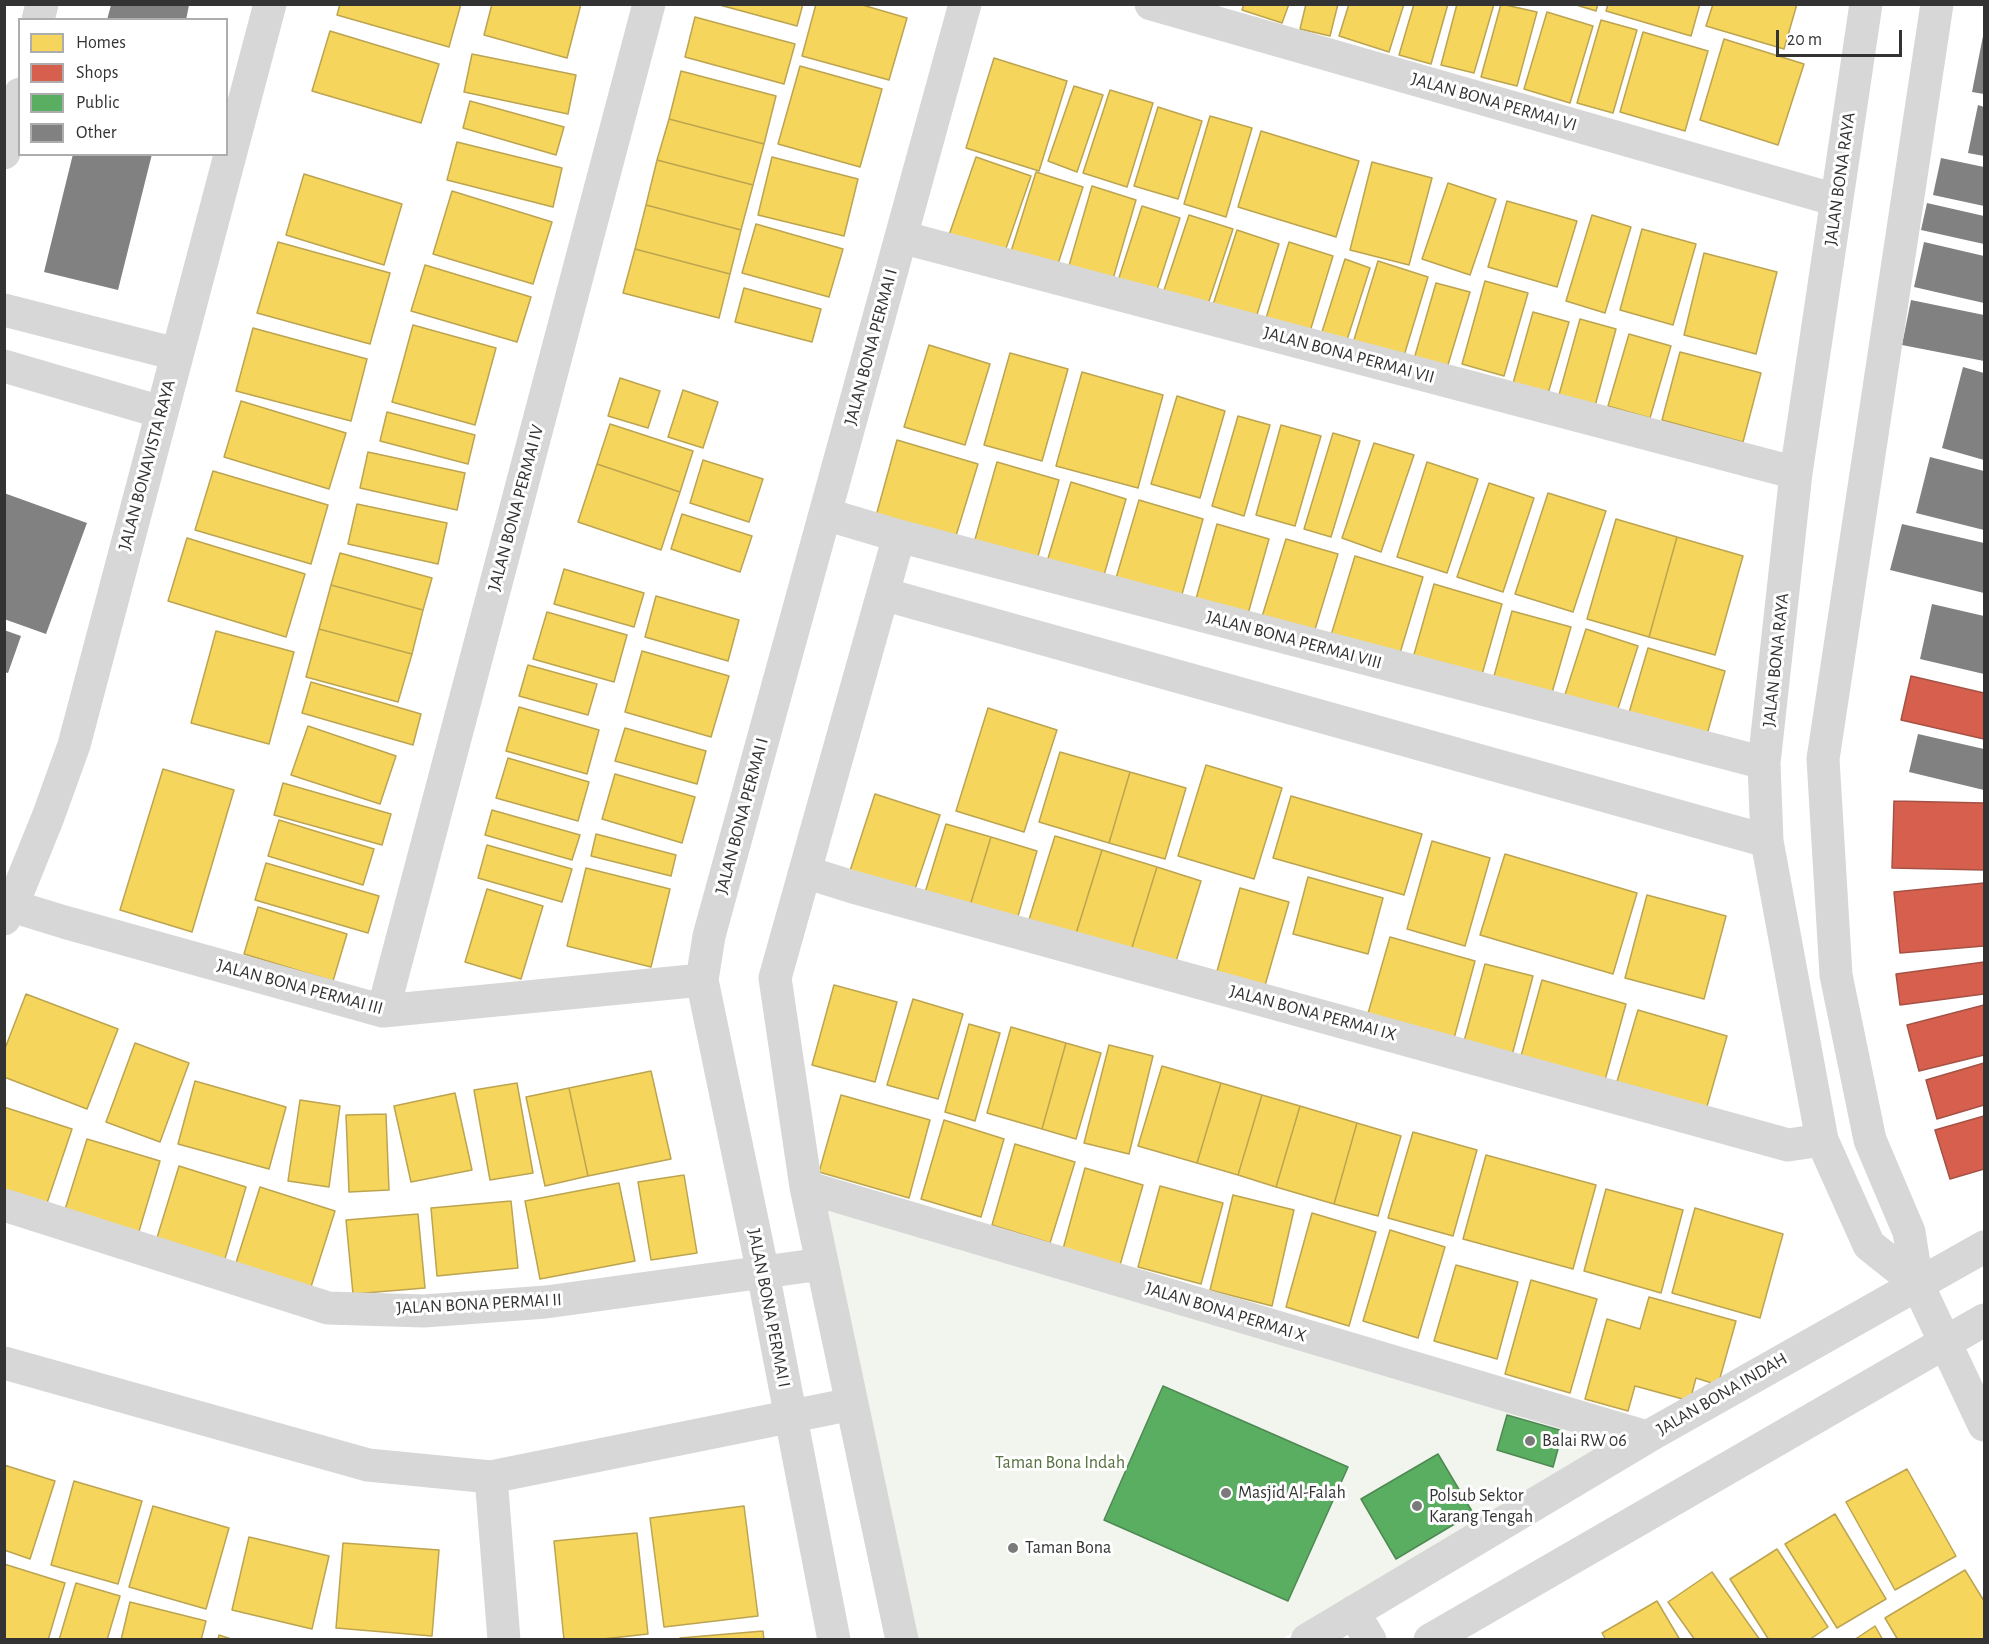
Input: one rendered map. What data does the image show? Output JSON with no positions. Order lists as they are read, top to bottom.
{
  "streets": {
    "street": [
      "JALAN BONA PERMAI VI",
      "JALAN BONA RAYA",
      "JALAN BONA PERMAI I",
      "JALAN BONA PERMAI VII",
      "JALAN BONAVISTA RAYA",
      "JALAN BONA PERMAI IV",
      "JALAN BONA PERMAI VIII",
      "JALAN BONA PERMAI III",
      "JALAN BONA PERMAI IX",
      "JALAN BONA PERMAI II",
      "JALAN BONA PERMAI X",
      "JALAN BONA INDAH"
    ]
  },
  "crossings": [
    ["JALAN BONA PERMAI VI", "JALAN BONA RAYA"],
    ["JALAN BONA RAYA", "JALAN BONA PERMAI VII"],
    ["JALAN BONA RAYA", "JALAN BONA PERMAI VIII"],
    ["JALAN BONA RAYA", "JALAN BONA PERMAI IX"],
    ["JALAN BONA RAYA", "JALAN BONA INDAH"],
    ["JALAN BONA PERMAI I", "JALAN BONA PERMAI VII"],
    ["JALAN BONA PERMAI I", "JALAN BONA PERMAI VIII"],
    ["JALAN BONA PERMAI I", "JALAN BONA PERMAI III"],
    ["JALAN BONA PERMAI I", "JALAN BONA PERMAI II"],
    ["JALAN BONAVISTA RAYA", "JALAN BONA PERMAI III"],
    ["JALAN BONA PERMAI IV", "JALAN BONA PERMAI III"],
    ["JALAN BONA PERMAI X", "JALAN BONA INDAH"]
  ],
  "parks": ["Taman Bona Indah"],
  "places": [
    "Balai RW 06",
    "Masjid Al-Falah",
    "Polsub Sektor Karang Tengah",
    "Taman Bona"
  ],
  "legend": [
    "Homes",
    "Shops",
    "Public",
    "Other"
  ],
  "scale_bar": "20 m"
}
